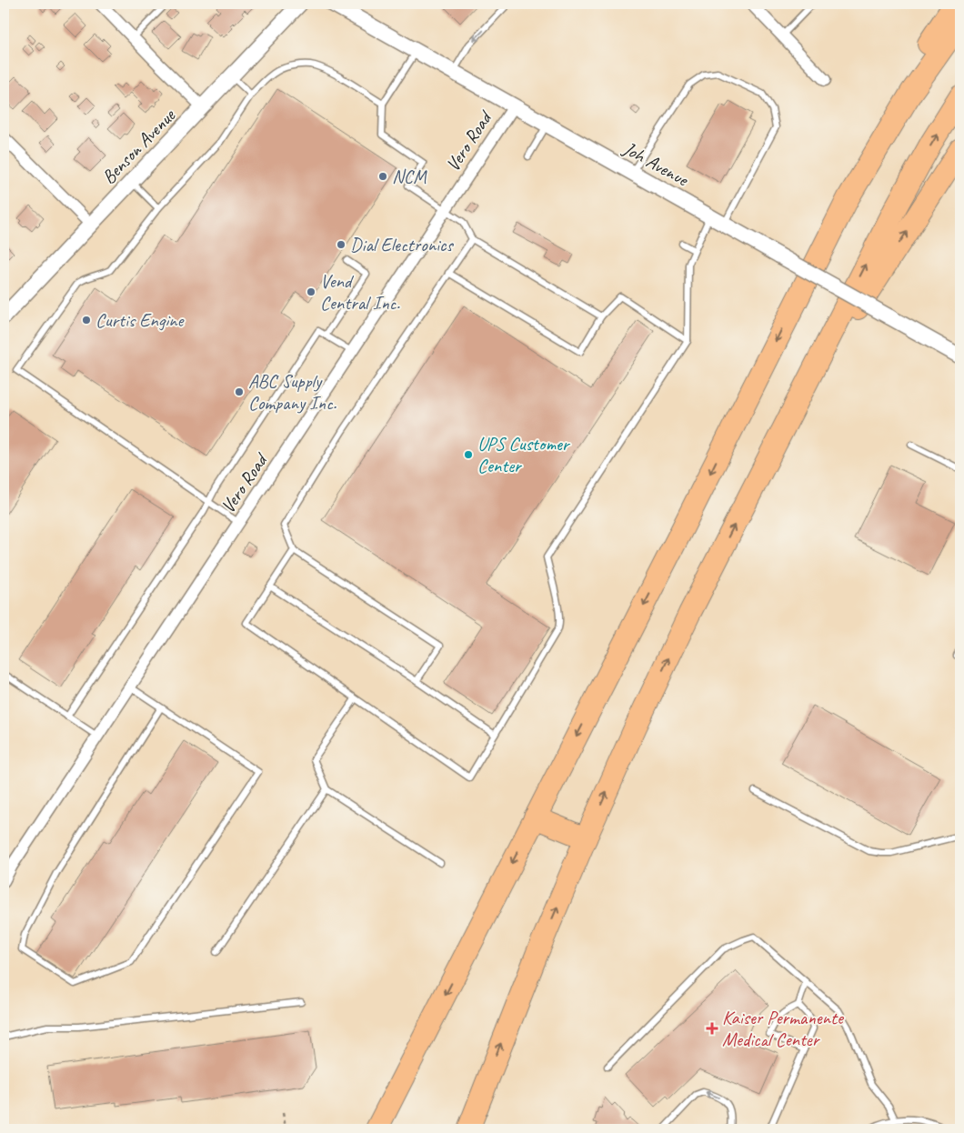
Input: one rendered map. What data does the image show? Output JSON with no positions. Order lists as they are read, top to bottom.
{
  "streets": {
    "street": ["Vero Road", "Benson Avenue", "Joh Avenue"]
  },
  "crossings": [
    ["Vero Road", "Joh Avenue"]
  ],
  "places": {
    "other": [
      "NCM",
      "Dial Electronics",
      "Vend Central Inc.",
      "Curtis Engine",
      "ABC Supply Company Inc.",
      "UPS Customer Center"
    ],
    "health": ["Kaiser Permanente Medical Center"]
  }
}
